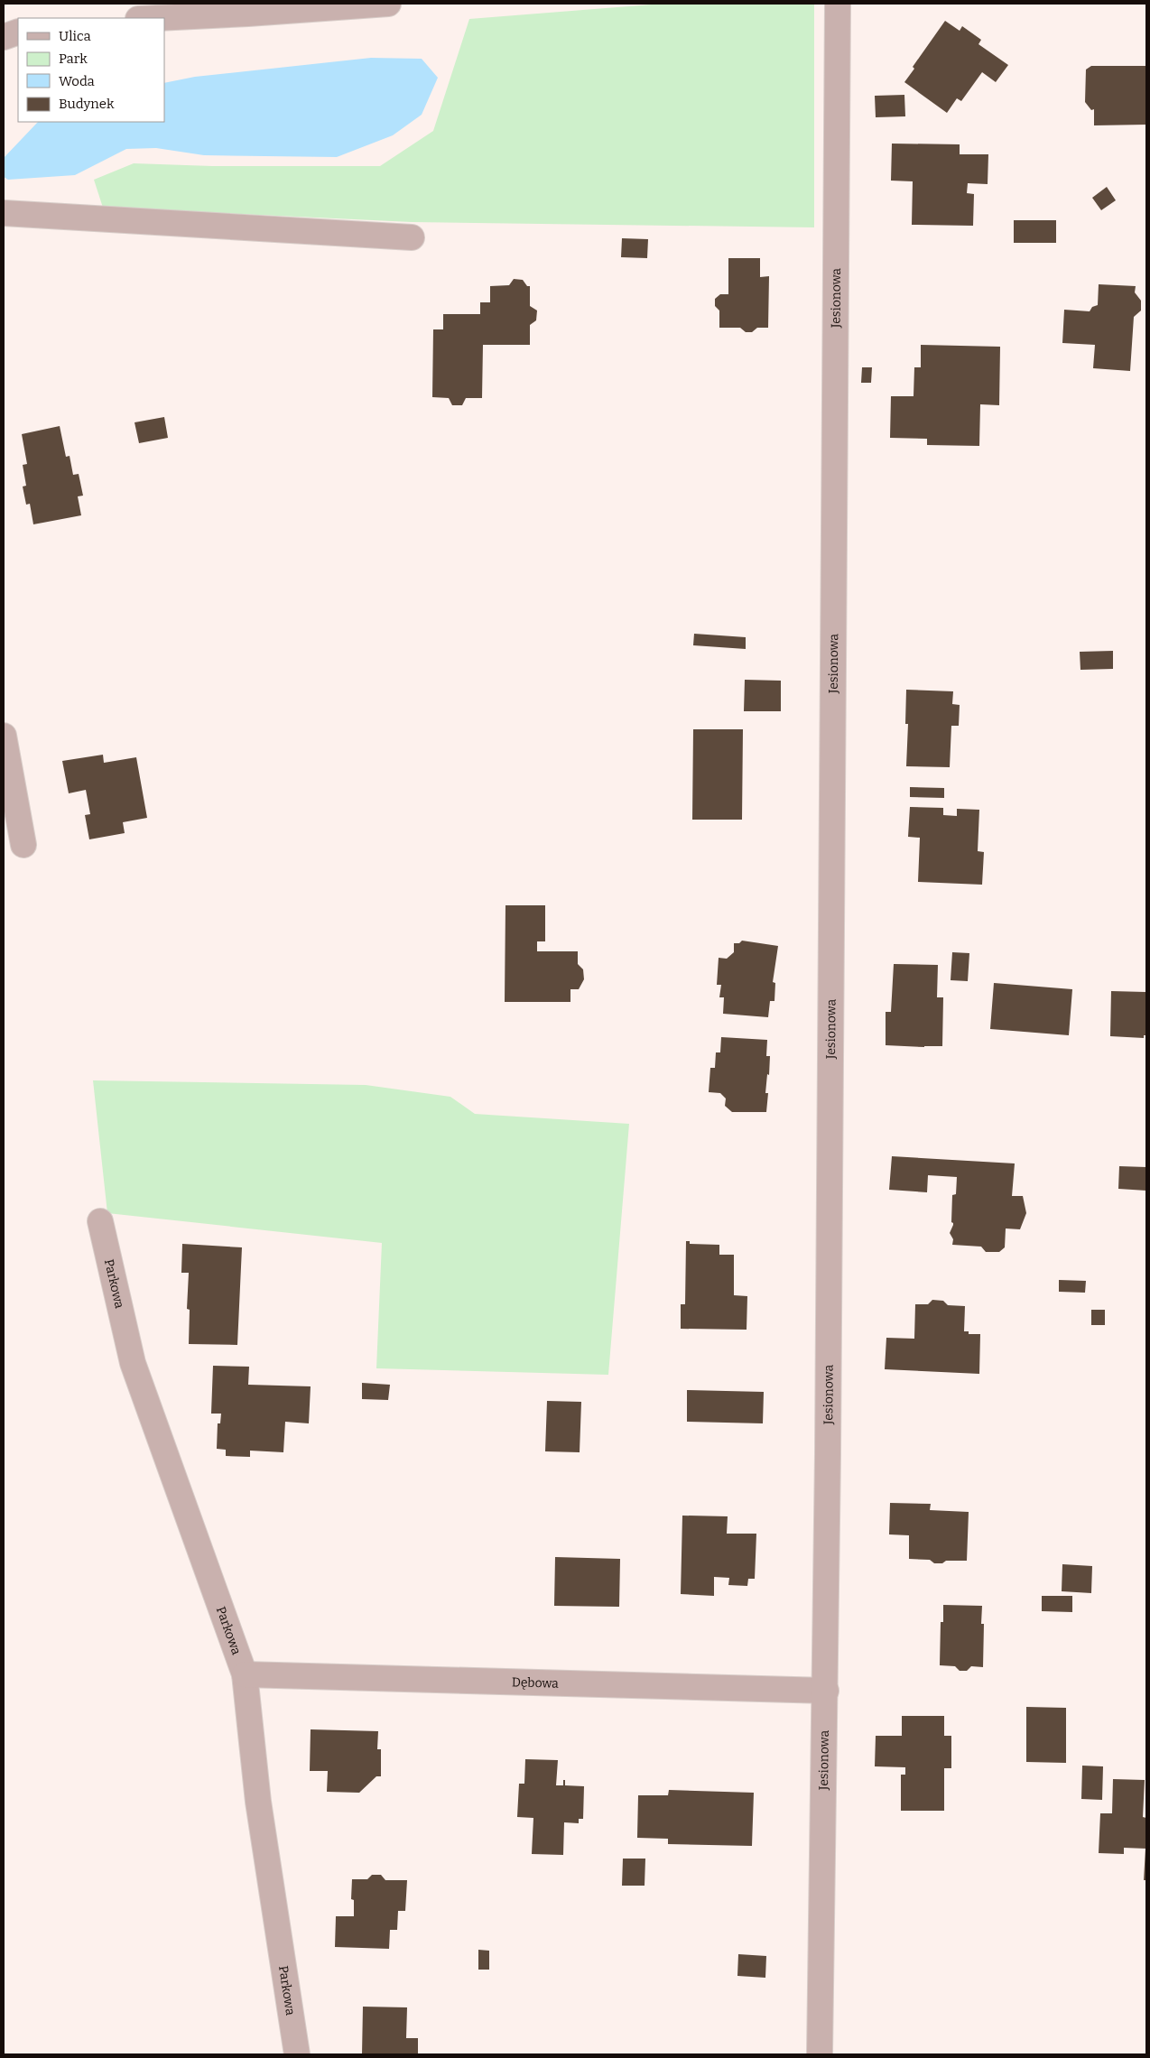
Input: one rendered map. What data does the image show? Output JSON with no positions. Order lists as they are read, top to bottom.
{
  "streets": {
    "street": ["Jesionowa", "Parkowa", "Dębowa"]
  },
  "crossings": [
    ["Jesionowa", "Dębowa"],
    ["Parkowa", "Dębowa"]
  ],
  "legend": [
    "Ulica",
    "Park",
    "Woda",
    "Budynek"
  ]
}
